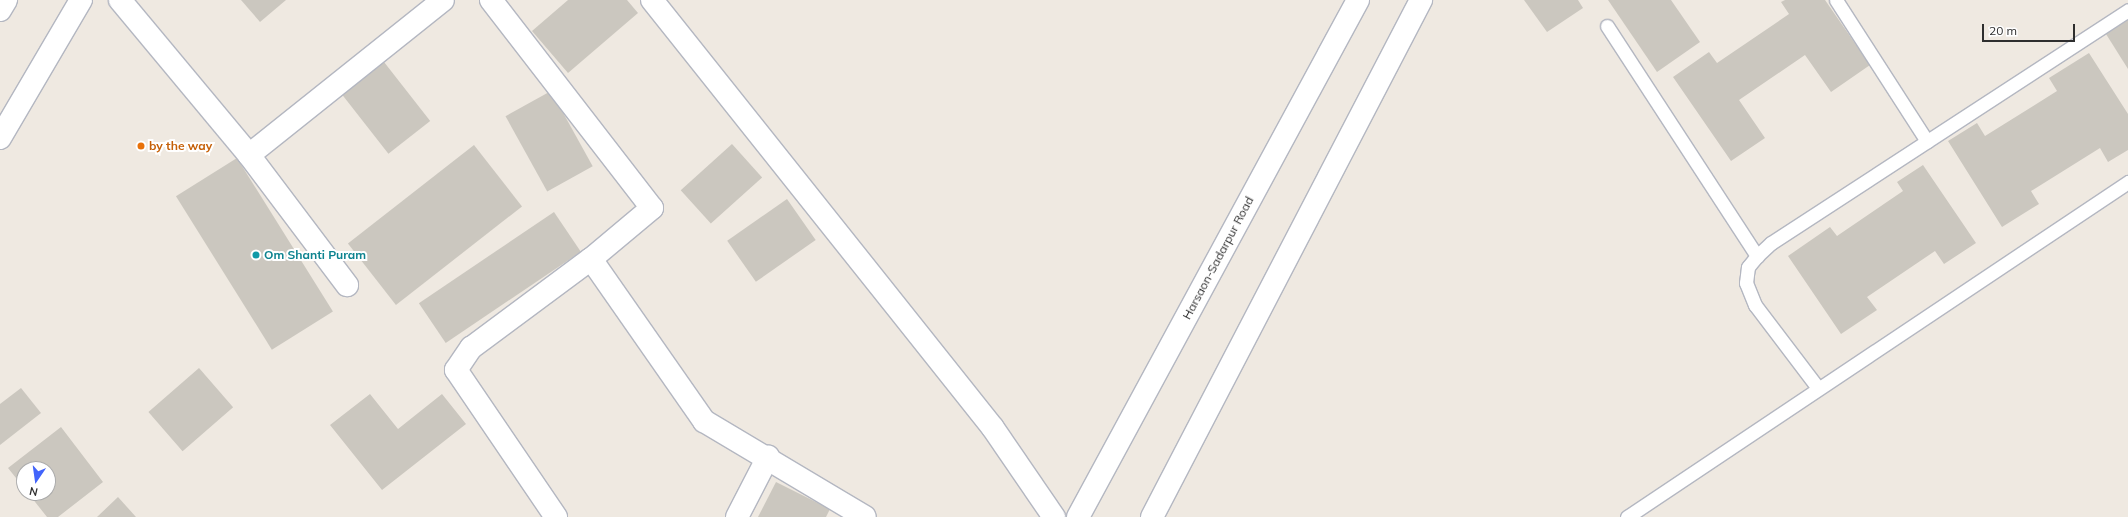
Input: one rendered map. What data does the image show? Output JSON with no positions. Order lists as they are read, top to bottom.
{
  "streets": {
    "street": ["Harsaon-Sadarpur Road"]
  },
  "places": ["by the way", "Om Shanti Puram"],
  "scale_bar": "20 m",
  "north": "bottom"
}
